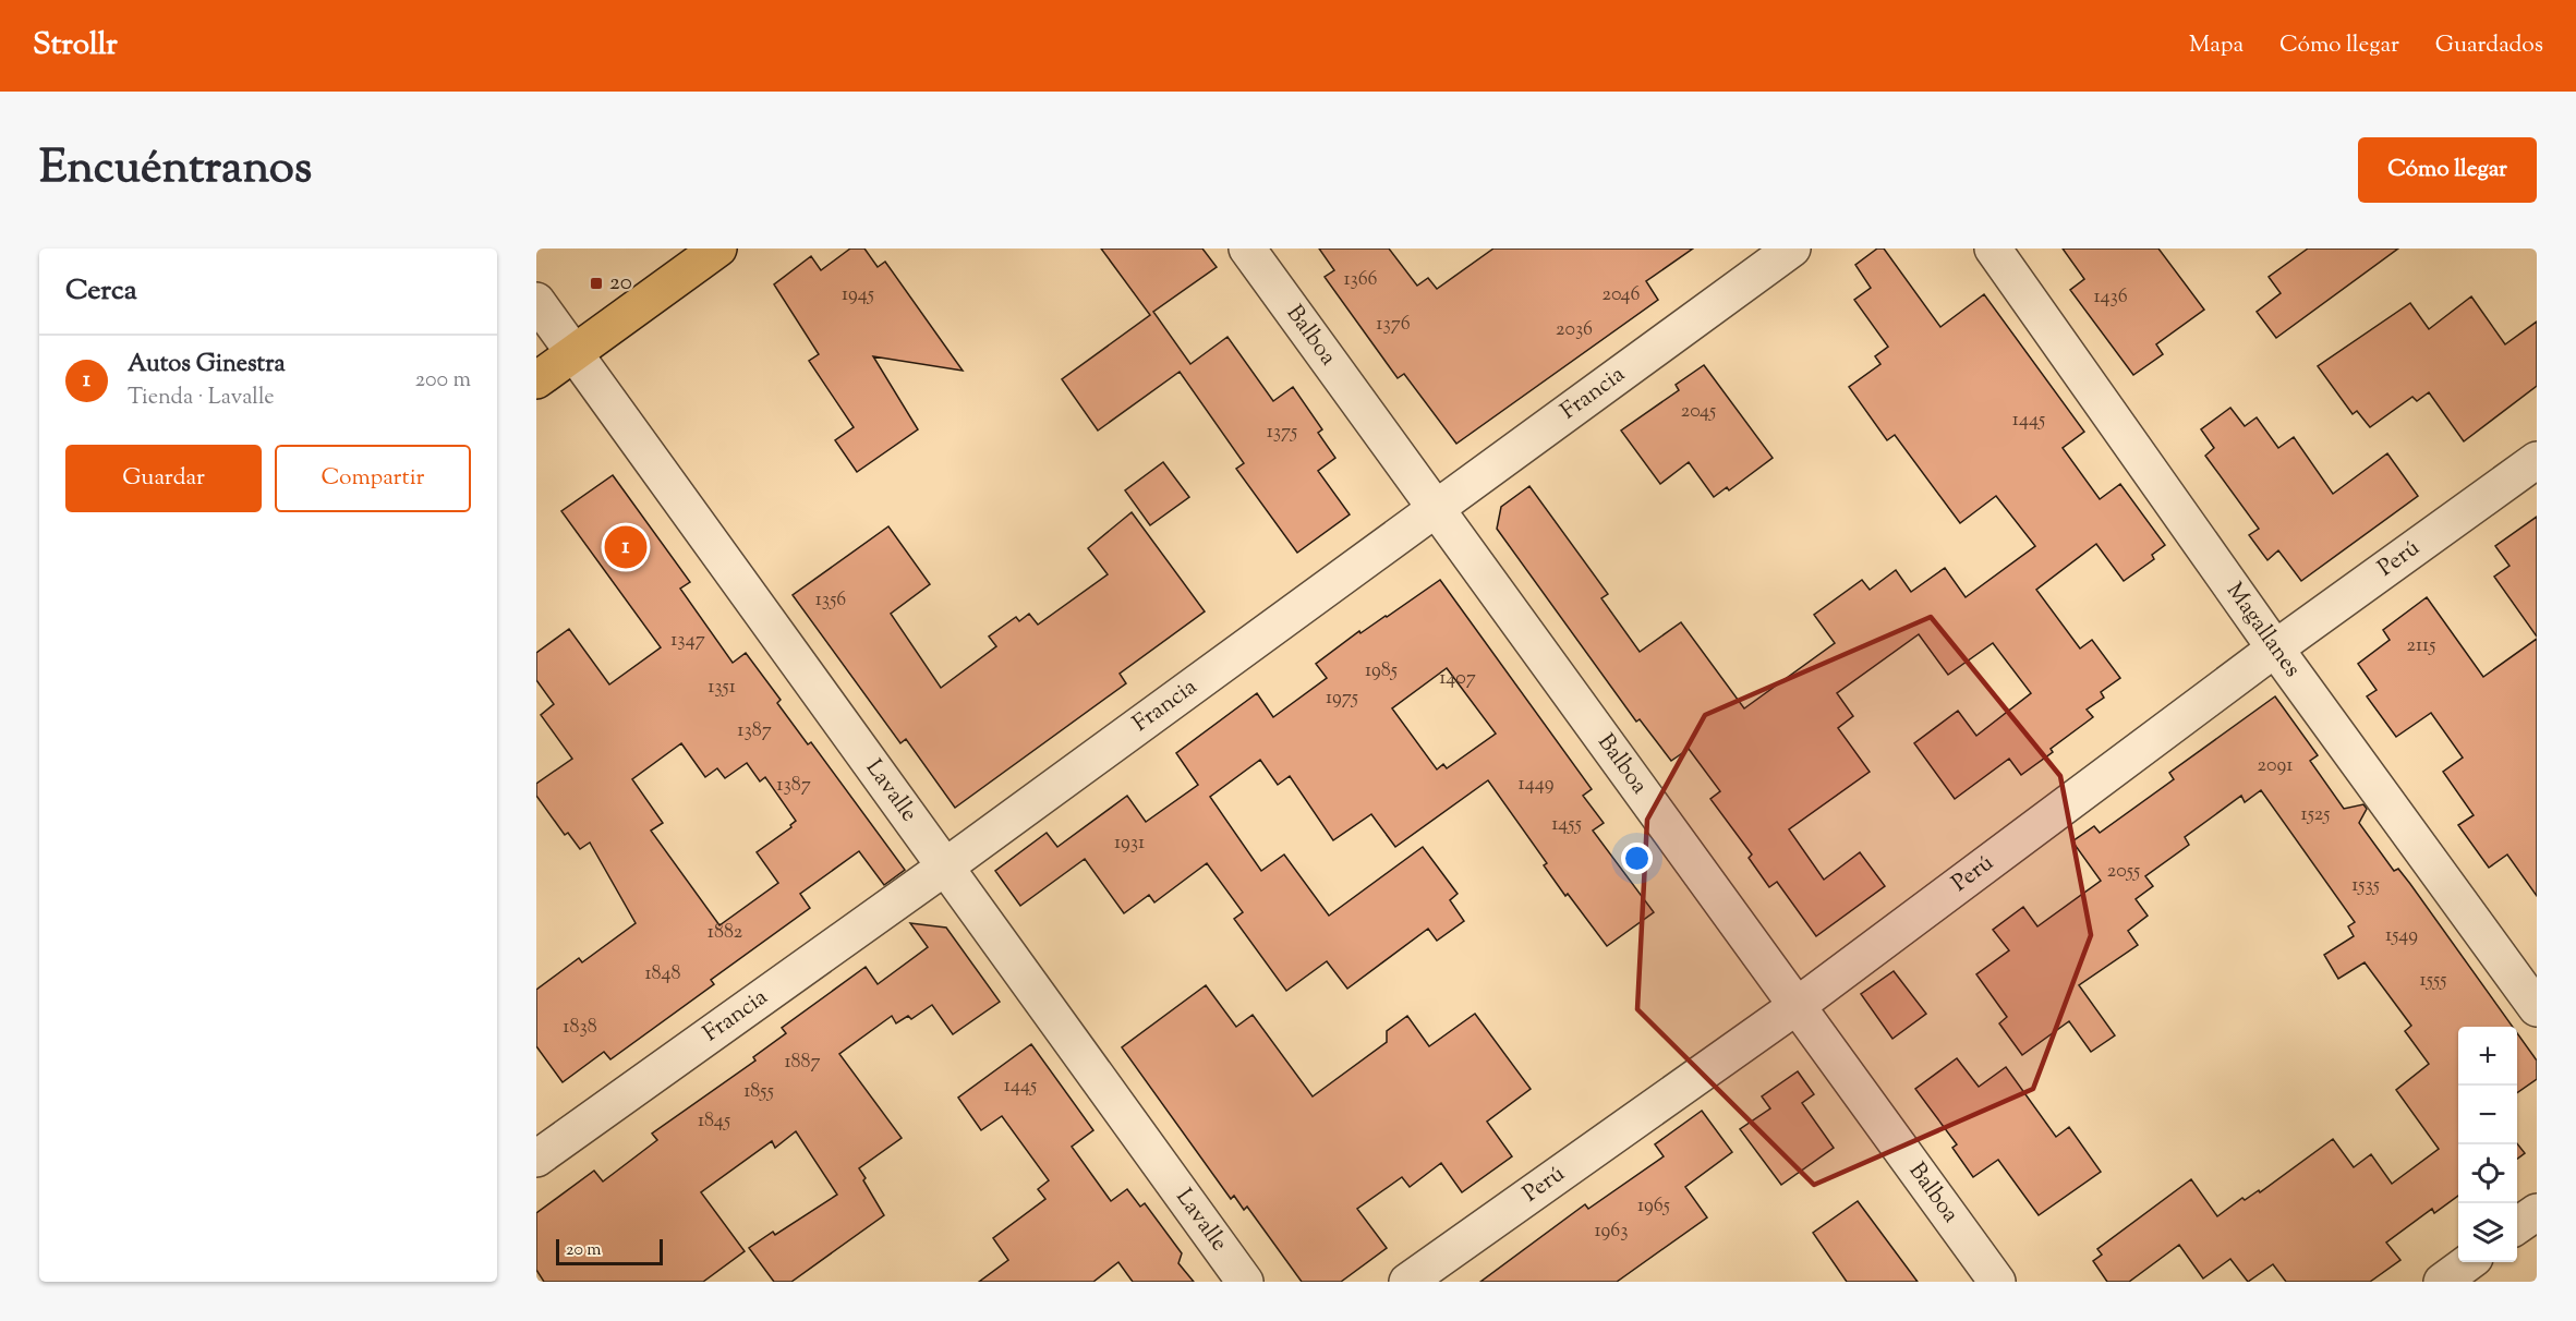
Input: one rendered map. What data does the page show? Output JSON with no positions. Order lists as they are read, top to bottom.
{
  "streets": {
    "street": [
      "Balboa",
      "Francia",
      "Perú",
      "Magallanes",
      "Lavalle"
    ]
  },
  "crossings": [
    ["Balboa", "Francia"],
    ["Balboa", "Perú"],
    ["Francia", "Lavalle"],
    ["Perú", "Magallanes"]
  ],
  "places": {
    "transit": ["20"]
  },
  "house_numbers": [
    "1366",
    "1945",
    "2046",
    "1436",
    "1376",
    "2036",
    "2045",
    "1445",
    "1375",
    "1356",
    "1347",
    "2115",
    "1985",
    "1407",
    "1351",
    "1975",
    "1387",
    "2091",
    "1449",
    "1387",
    "1525",
    "1455",
    "1931",
    "2055",
    "1535",
    "1882",
    "1549",
    "1848",
    "1555",
    "1838",
    "1887",
    "1445",
    "1855",
    "1845",
    "1965",
    "1963"
  ],
  "scale_bar": "20 m",
  "page": {
    "header": "Strollr",
    "nav": ["Mapa", "Cómo llegar", "Guardados"],
    "title": "Encuéntranos",
    "buttons": [
      "Cómo llegar",
      ["Guardar", "Compartir"]
    ],
    "heading": "Cerca",
    "list": [
      {
        "mark": "1",
        "name": "Autos Ginestra",
        "note": "Tienda · Lavalle",
        "value": "200 m"
      }
    ],
    "pins": "1",
    "map_buttons": ["+", "−"],
    "scale": "20 m"
  }
}
